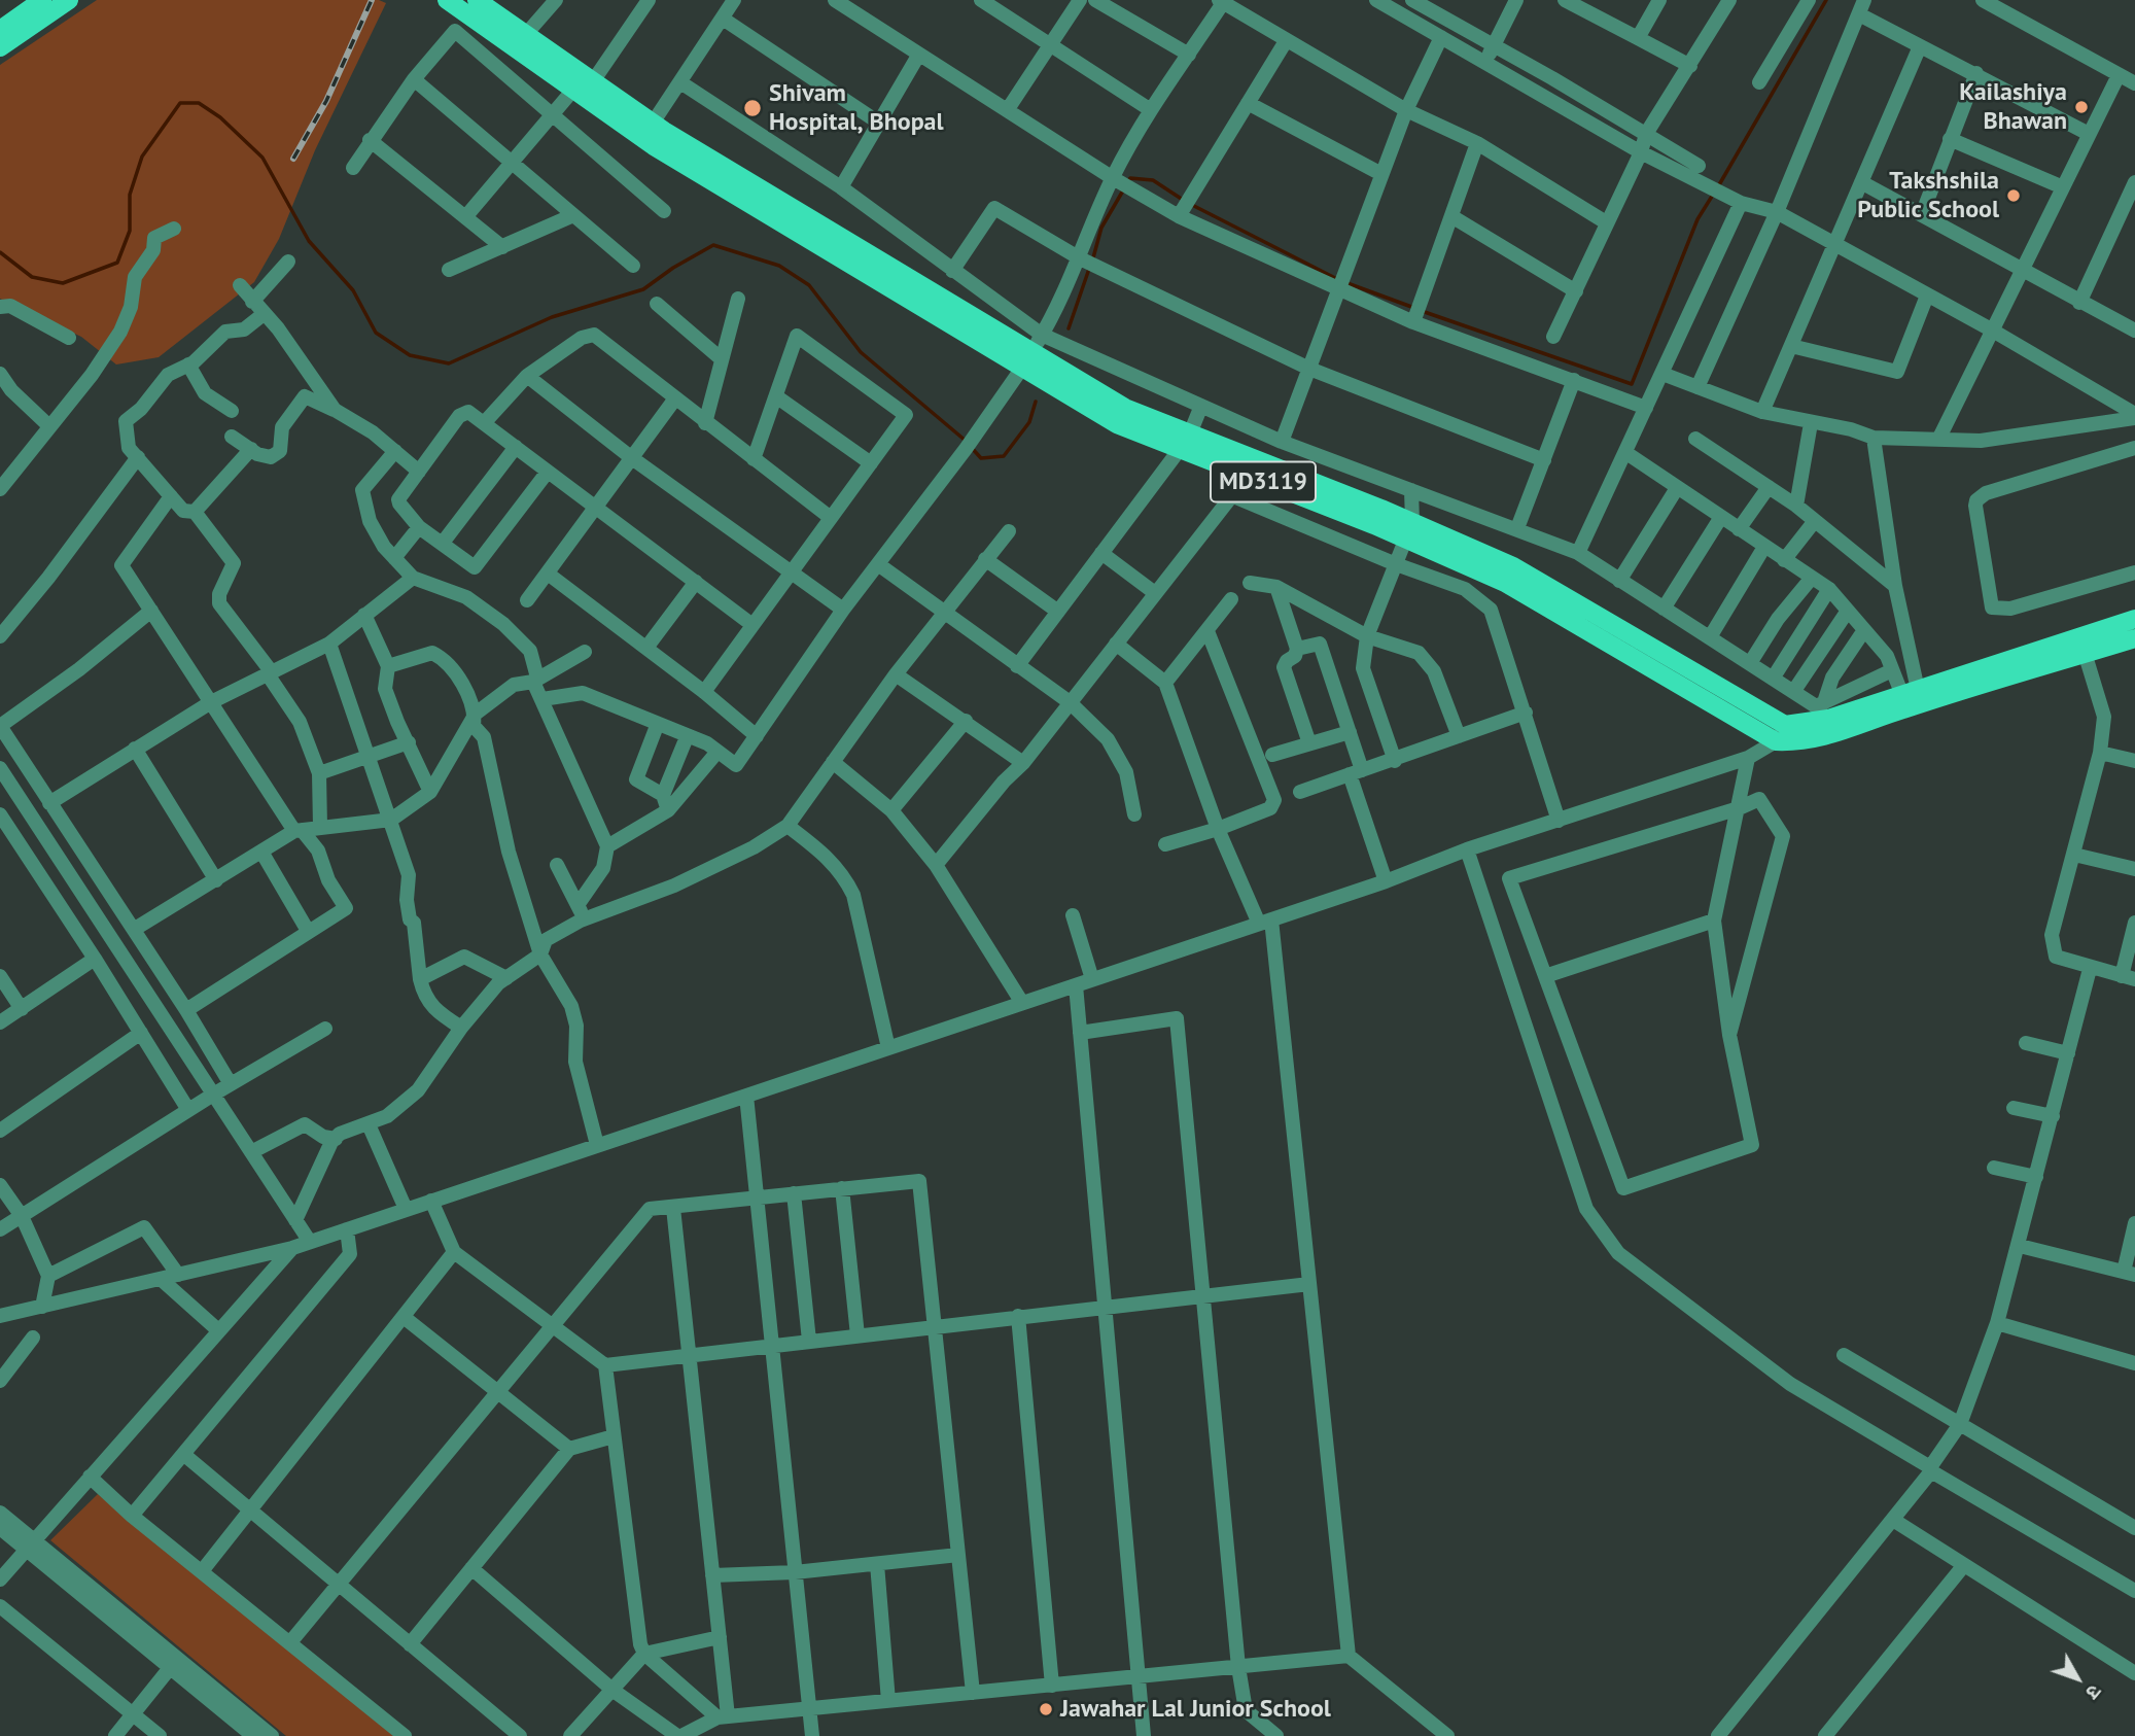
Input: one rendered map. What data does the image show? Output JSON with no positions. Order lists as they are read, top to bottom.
{
  "streets": {
    "main road": ["MD3119"]
  },
  "places": [
    "Kailashiya Bhawan",
    "Shivam Hospital, Bhopal",
    "Takshshila Public School",
    "Jawahar Lal Junior School"
  ],
  "north": "bottom right"
}
